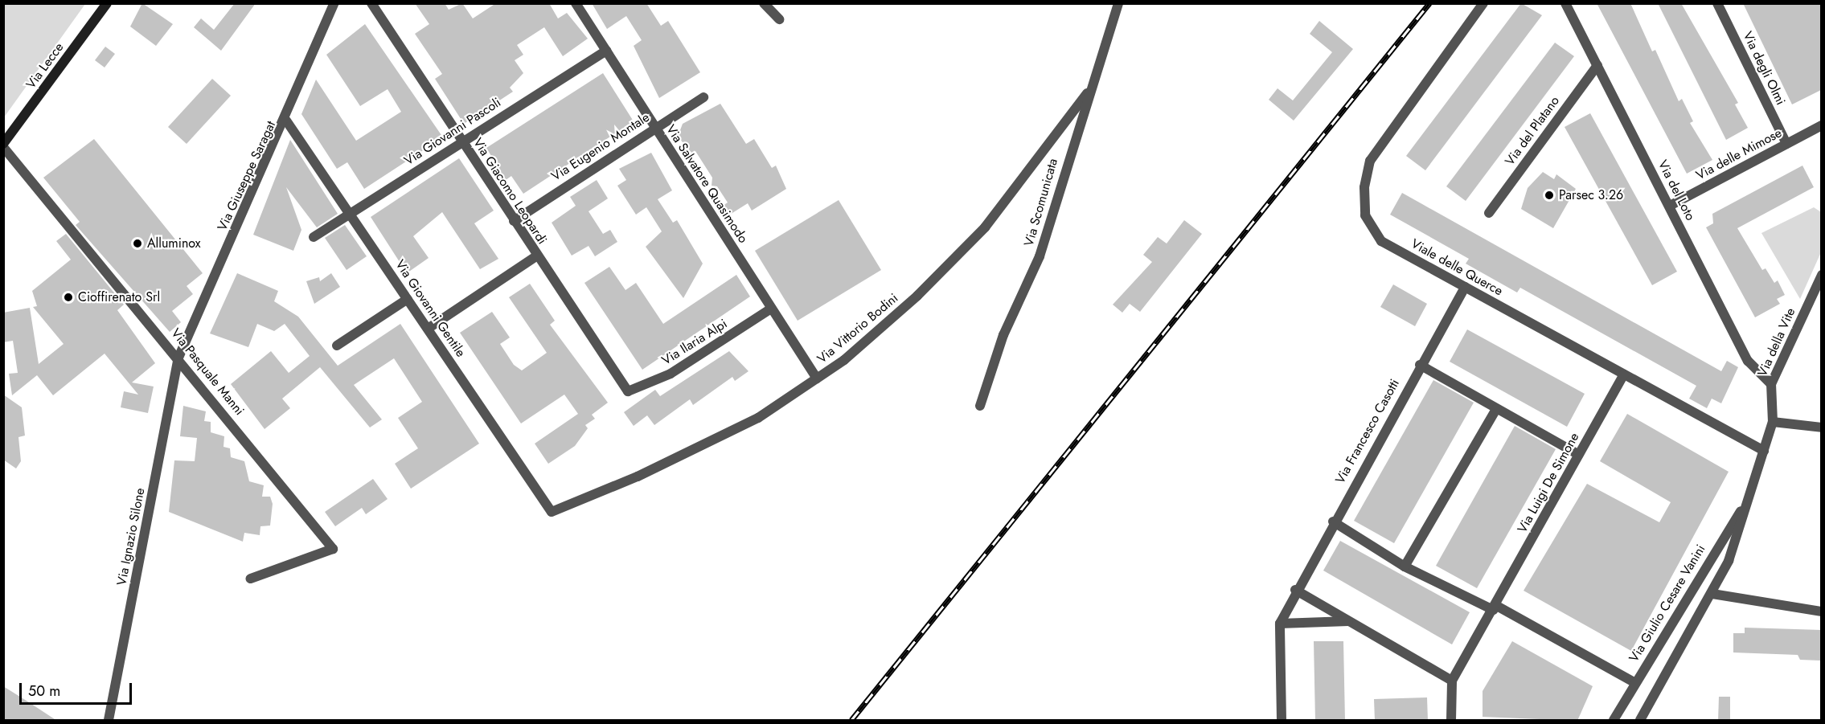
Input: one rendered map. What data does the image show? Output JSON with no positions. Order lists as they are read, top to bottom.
{
  "streets": {
    "main road": ["Via Lecce"],
    "street": [
      "Via degli Olmi",
      "Via del Platano",
      "Via Giovanni Pascoli",
      "Via Eugenio Montale",
      "Via delle Mimose",
      "Via Giuseppe Saragat",
      "Via Salvatore Quasimodo",
      "Via del Loto",
      "Via Giacomo Leopardi",
      "Via Scomunicata",
      "Viale delle Querce",
      "Via Giovanni Gentile",
      "Via Vittorio Bodini",
      "Via Ilaria Alpi",
      "Via della Vite",
      "Via Pasquale Manni",
      "Via Francesco Casotti",
      "Via Luigi De Simone",
      "Via Ignazio Silone",
      "Via Giulio Cesare Vanini"
    ]
  },
  "crossings": [
    ["Via Lecce", "Via Pasquale Manni"],
    ["Via degli Olmi", "Via delle Mimose"],
    ["Via del Platano", "Via del Loto"],
    ["Via Giovanni Pascoli", "Via Salvatore Quasimodo"],
    ["Via Giovanni Pascoli", "Via Giacomo Leopardi"],
    ["Via Giovanni Pascoli", "Via Giovanni Gentile"],
    ["Via Eugenio Montale", "Via Salvatore Quasimodo"],
    ["Via Eugenio Montale", "Via Giacomo Leopardi"],
    ["Via delle Mimose", "Via del Loto"],
    ["Via Giuseppe Saragat", "Via Giovanni Gentile"],
    ["Via Giuseppe Saragat", "Via Pasquale Manni"],
    ["Via Giuseppe Saragat", "Via Ignazio Silone"],
    ["Via Salvatore Quasimodo", "Via Vittorio Bodini"],
    ["Via Salvatore Quasimodo", "Via Ilaria Alpi"],
    ["Via del Loto", "Via della Vite"],
    ["Via Giacomo Leopardi", "Via Ilaria Alpi"],
    ["Via Scomunicata", "Via Vittorio Bodini"],
    ["Viale delle Querce", "Via della Vite"],
    ["Viale delle Querce", "Via Francesco Casotti"],
    ["Viale delle Querce", "Via Luigi De Simone"],
    ["Via Giovanni Gentile", "Via Vittorio Bodini"],
    ["Via della Vite", "Via Giulio Cesare Vanini"],
    ["Via Pasquale Manni", "Via Ignazio Silone"]
  ],
  "places": ["Parsec 3.26", "Alluminox", "Cioffirenato Srl"],
  "scale_bar": "50 m"
}
